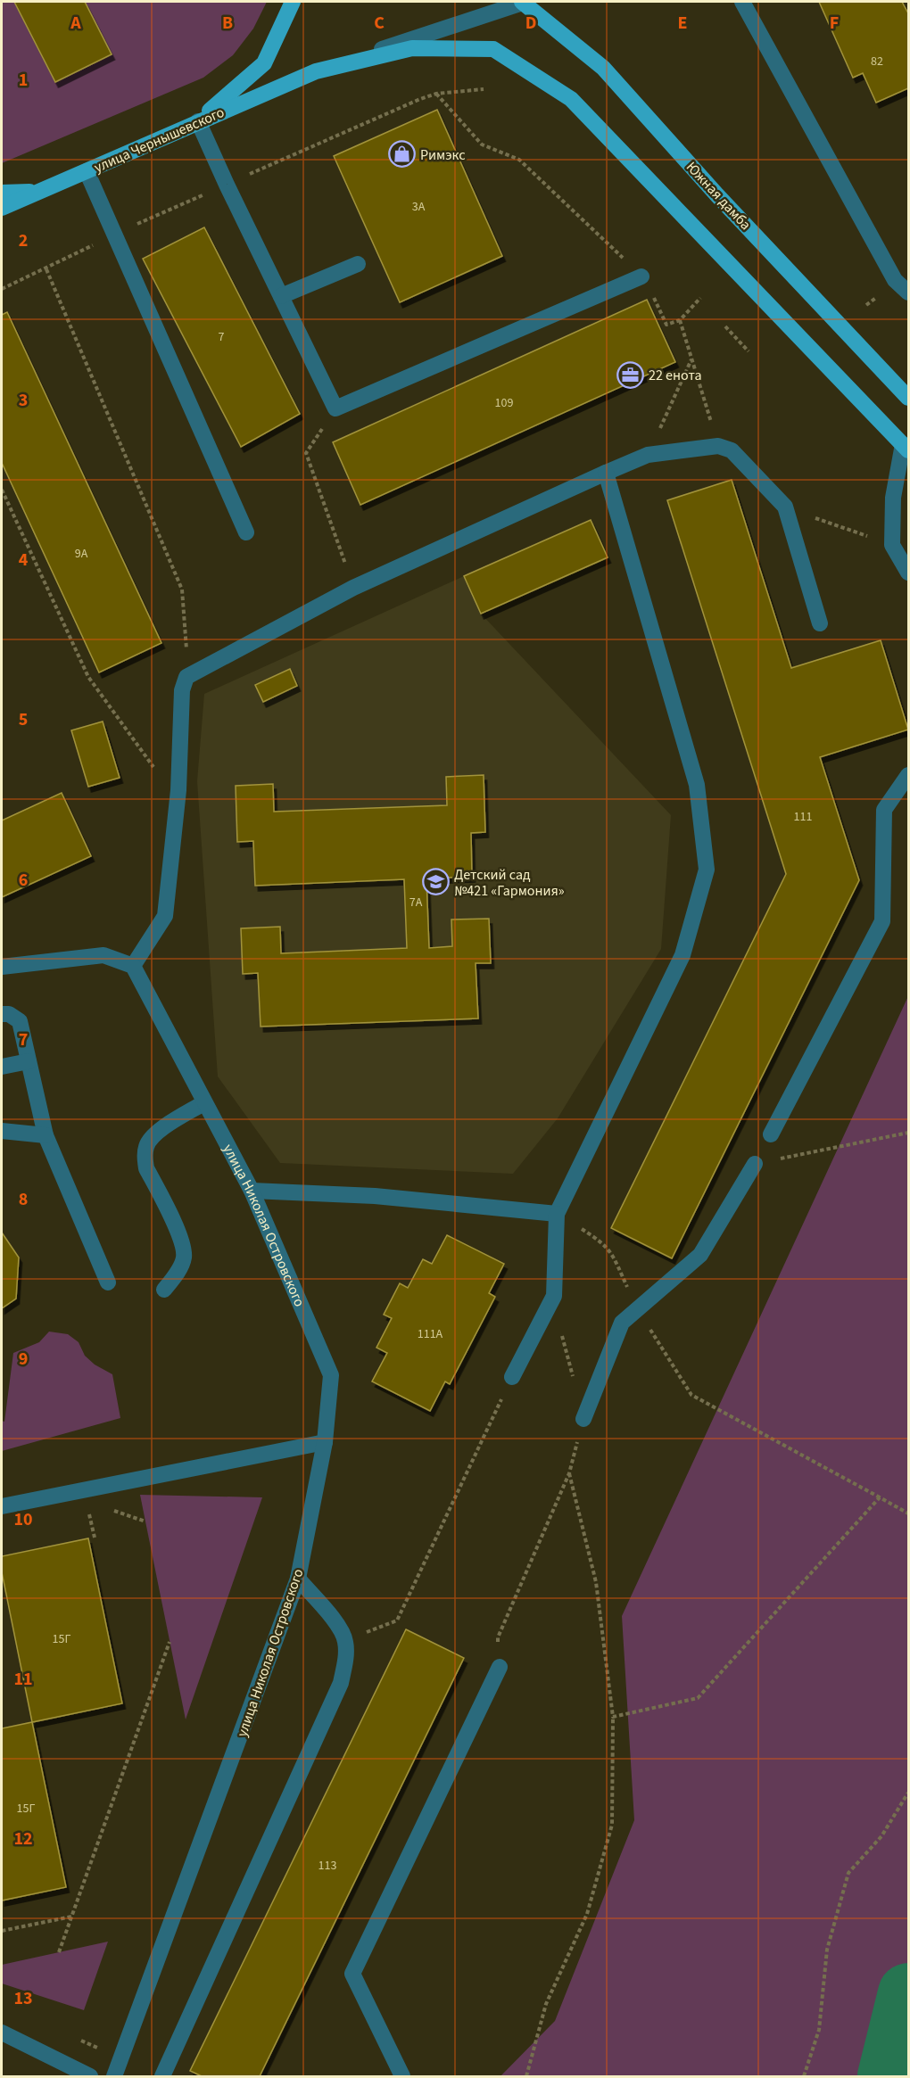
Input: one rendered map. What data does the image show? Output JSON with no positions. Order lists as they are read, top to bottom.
{
  "streets": {
    "main road": ["улица Чернышевского", "Южная дамба"],
    "street": ["улица Николая Островского"]
  },
  "crossings": [
    ["улица Чернышевского", "Южная дамба"]
  ],
  "places": {
    "shop": ["Римэкс"],
    "office": ["22 енота"],
    "school or university": ["Детский сад №421 «Гармония»"]
  },
  "house_numbers": [
    "82",
    "3А",
    "7",
    "109",
    "9А",
    "111",
    "7А",
    "111А",
    "15Г",
    "15Г",
    "113"
  ],
  "grid": {
    "columns": [
      "A",
      "B",
      "C",
      "D",
      "E",
      "F"
    ],
    "rows": [
      "1",
      "2",
      "3",
      "4",
      "5",
      "6",
      "7",
      "8",
      "9",
      "10",
      "11",
      "12",
      "13"
    ]
  }
}
